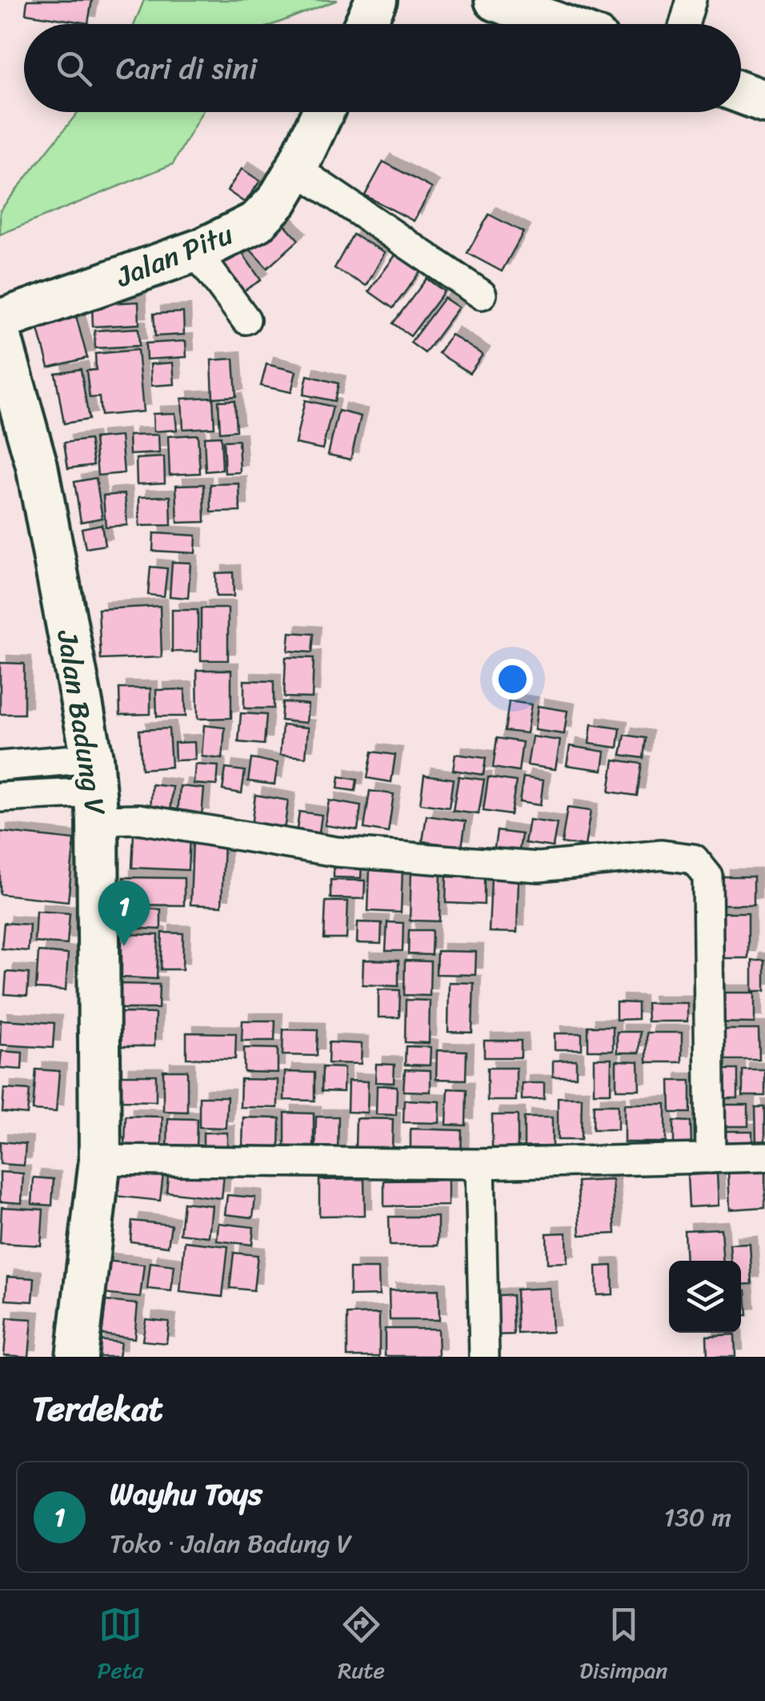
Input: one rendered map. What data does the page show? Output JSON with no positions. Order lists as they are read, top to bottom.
{
  "streets": {
    "main road": ["Jalan Pitu", "Jalan Badung V"]
  },
  "page": {
    "search": "Cari di sini",
    "pins": "1",
    "heading": "Terdekat",
    "list": [
      {
        "mark": "1",
        "name": "Wayhu Toys",
        "note": "Toko · Jalan Badung V",
        "value": "130 m"
      }
    ],
    "nav": ["Peta", "Rute", "Disimpan"]
  }
}
